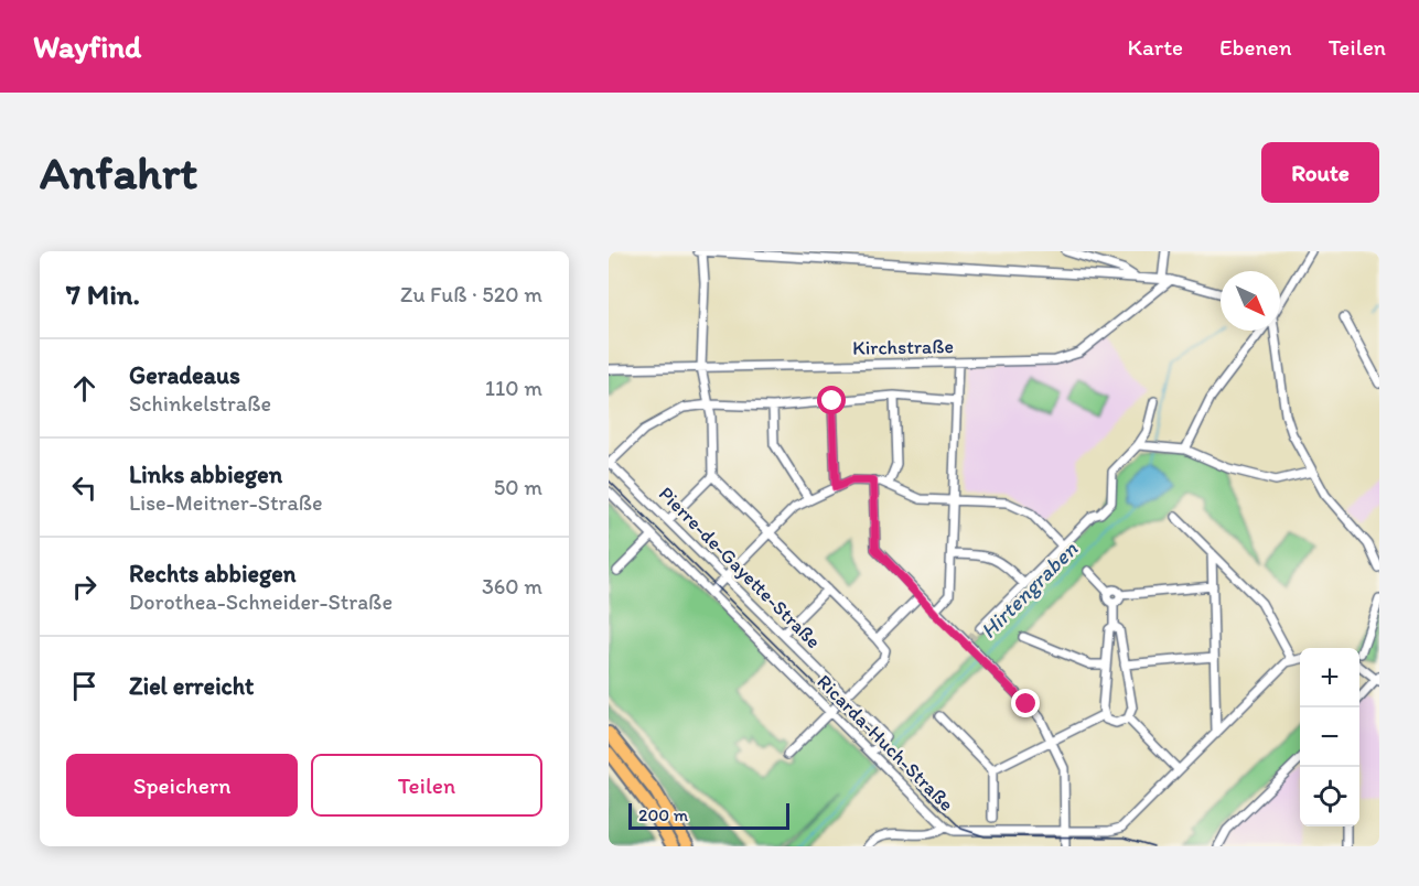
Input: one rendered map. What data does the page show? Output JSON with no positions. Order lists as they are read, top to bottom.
{
  "streets": {
    "street": ["Kirchstraße", "Pierre-de-Gayette-Straße", "Ricarda-Huch-Straße"]
  },
  "crossings": [
    ["Pierre-de-Gayette-Straße", "Ricarda-Huch-Straße"]
  ],
  "water": ["Hirtengraben"],
  "scale_bar": "200 m",
  "north": "bottom right",
  "page": {
    "header": "Wayfind",
    "nav": ["Karte", "Ebenen", "Teilen"],
    "buttons": [
      "Route",
      ["Speichern", "Teilen"]
    ],
    "title": "Anfahrt",
    "heading": ["7 Min.", "Zu Fuß · 520 m"],
    "list": [
      ["Geradeaus", "Schinkelstraße", "110 m"],
      ["Links abbiegen", "Lise-Meitner-Straße", "50 m"],
      ["Rechts abbiegen", "Dorothea-Schneider-Straße", "360 m"],
      "Ziel erreicht"
    ],
    "map_buttons": ["+", "−"],
    "scale": "200 m"
  }
}
